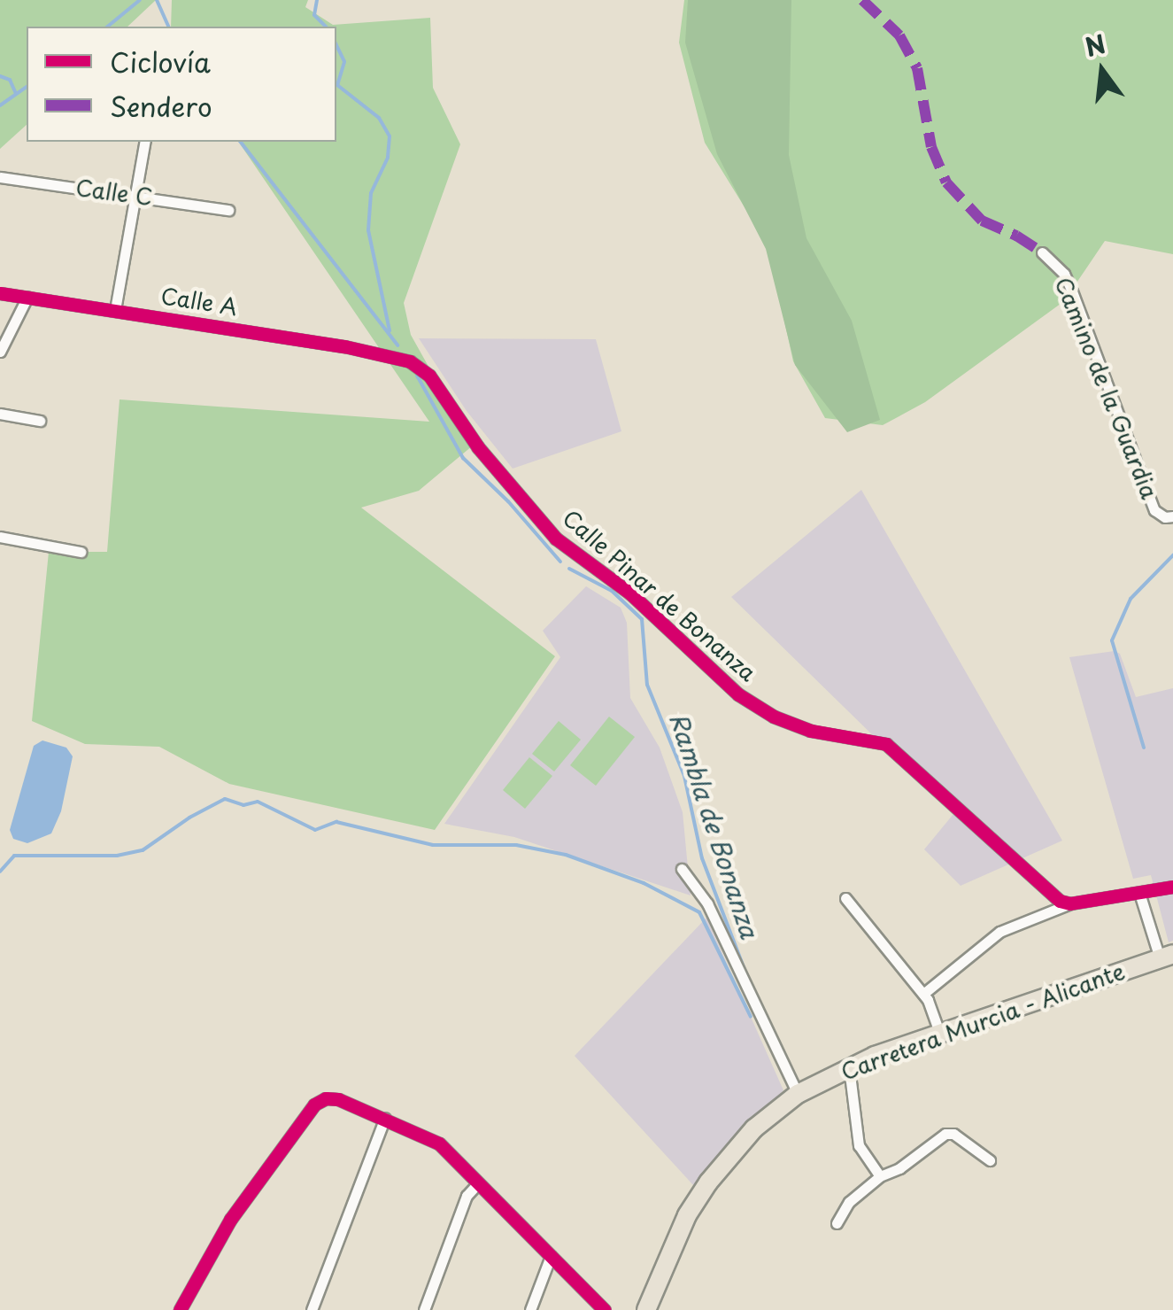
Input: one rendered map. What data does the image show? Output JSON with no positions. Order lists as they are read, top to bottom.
{
  "streets": {
    "highway": ["Carretera Murcia - Alicante"],
    "street": [
      "Calle C",
      "Calle A",
      "Camino de la Guardia",
      "Calle Pinar de Bonanza"
    ]
  },
  "crossings": [
    ["Calle A", "Calle Pinar de Bonanza"]
  ],
  "water": ["Rambla de Bonanza"],
  "legend": ["Ciclovía", "Sendero"],
  "north": "top"
}
